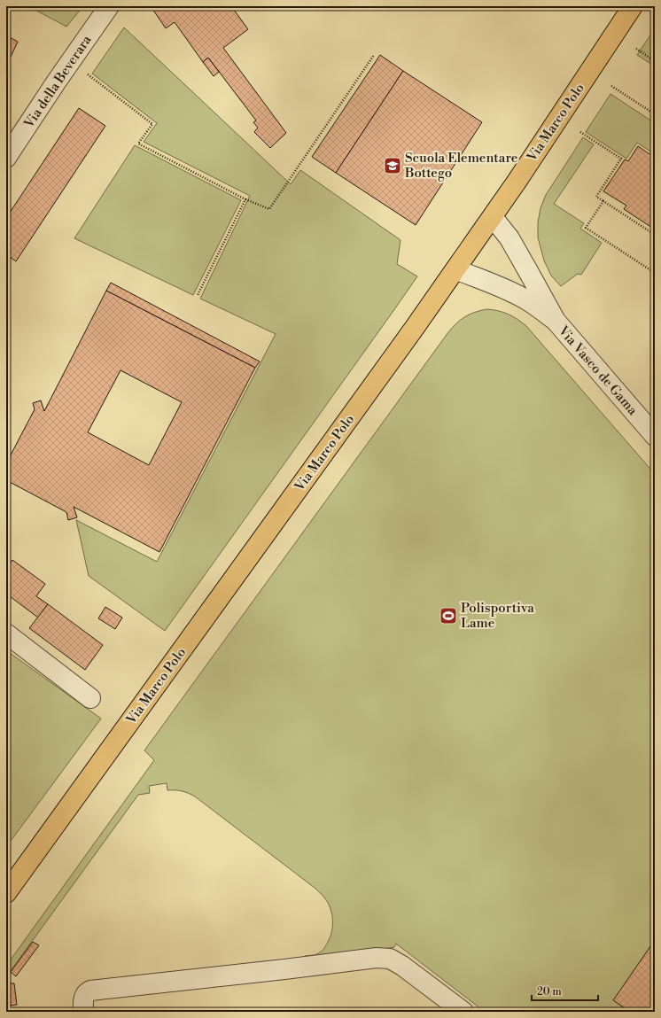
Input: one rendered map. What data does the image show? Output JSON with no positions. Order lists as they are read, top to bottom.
{
  "streets": {
    "main road": ["Via Marco Polo"],
    "street": ["Via della Beverara", "Via Vasco de Gama"]
  },
  "crossings": [
    ["Via Marco Polo", "Via Vasco de Gama"]
  ],
  "places": {
    "school or university": ["Scuola Elementare Bottego"],
    "sports": ["Polisportiva Lame"]
  },
  "scale_bar": "20 m"
}
